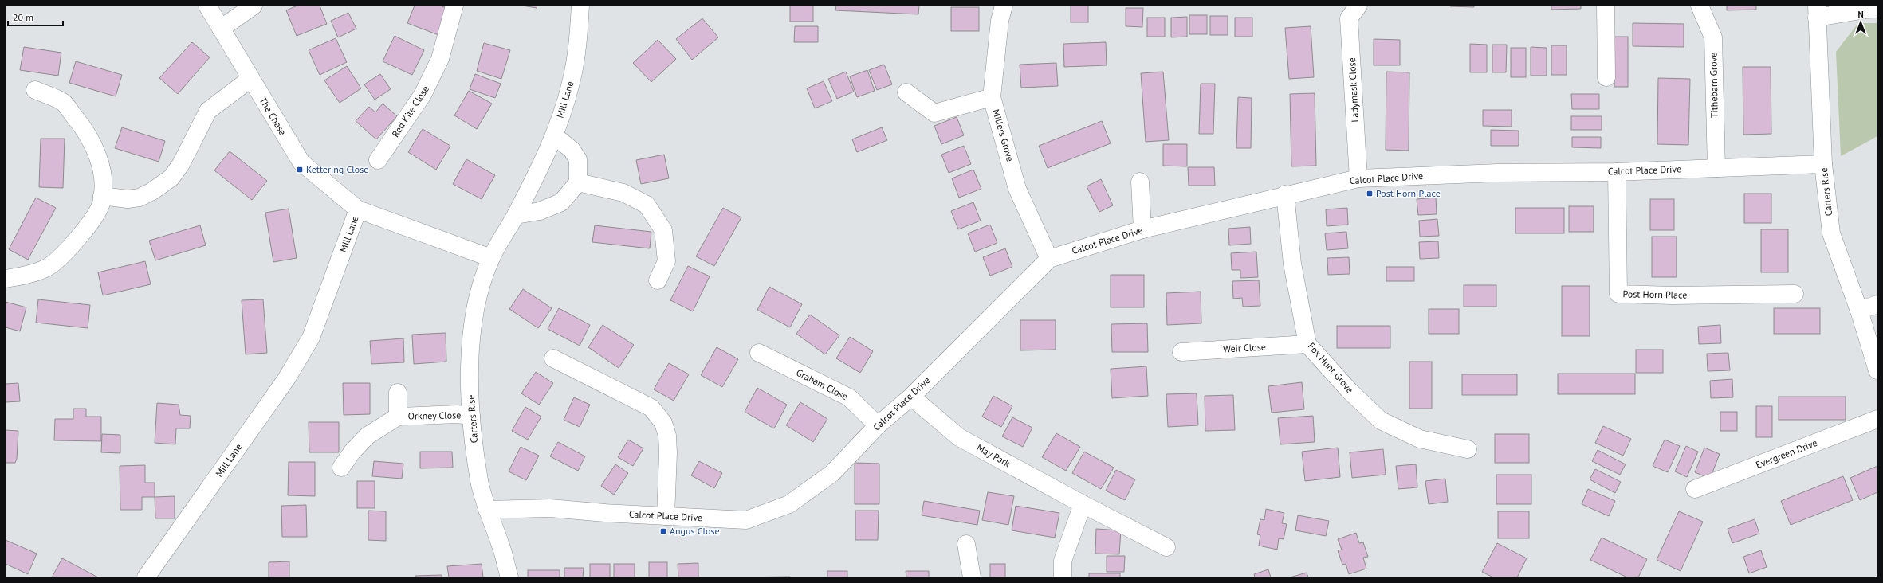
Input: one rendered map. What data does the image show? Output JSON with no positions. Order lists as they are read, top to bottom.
{
  "streets": {
    "street": [
      "Tithebarn Grove",
      "Ladymask Close",
      "Mill Lane",
      "Red Kite Close",
      "The Chase",
      "Millers Grove",
      "Calcot Place Drive",
      "Carters Rise",
      "Post Horn Place",
      "Weir Close",
      "Fox Hunt Grove",
      "Graham Close",
      "Orkney Close",
      "Evergreen Drive",
      "May Park"
    ]
  },
  "crossings": [
    ["Tithebarn Grove", "Calcot Place Drive"],
    ["Ladymask Close", "Calcot Place Drive"],
    ["Mill Lane", "The Chase"],
    ["Mill Lane", "Carters Rise"],
    ["Millers Grove", "Calcot Place Drive"],
    ["Calcot Place Drive", "Carters Rise"],
    ["Calcot Place Drive", "Post Horn Place"],
    ["Calcot Place Drive", "Fox Hunt Grove"],
    ["Calcot Place Drive", "Graham Close"],
    ["Calcot Place Drive", "May Park"],
    ["Carters Rise", "Orkney Close"],
    ["Weir Close", "Fox Hunt Grove"]
  ],
  "places": {
    "transit": ["Kettering Close", "Post Horn Place", "Angus Close"]
  },
  "scale_bar": "20 m",
  "north": "top"
}
